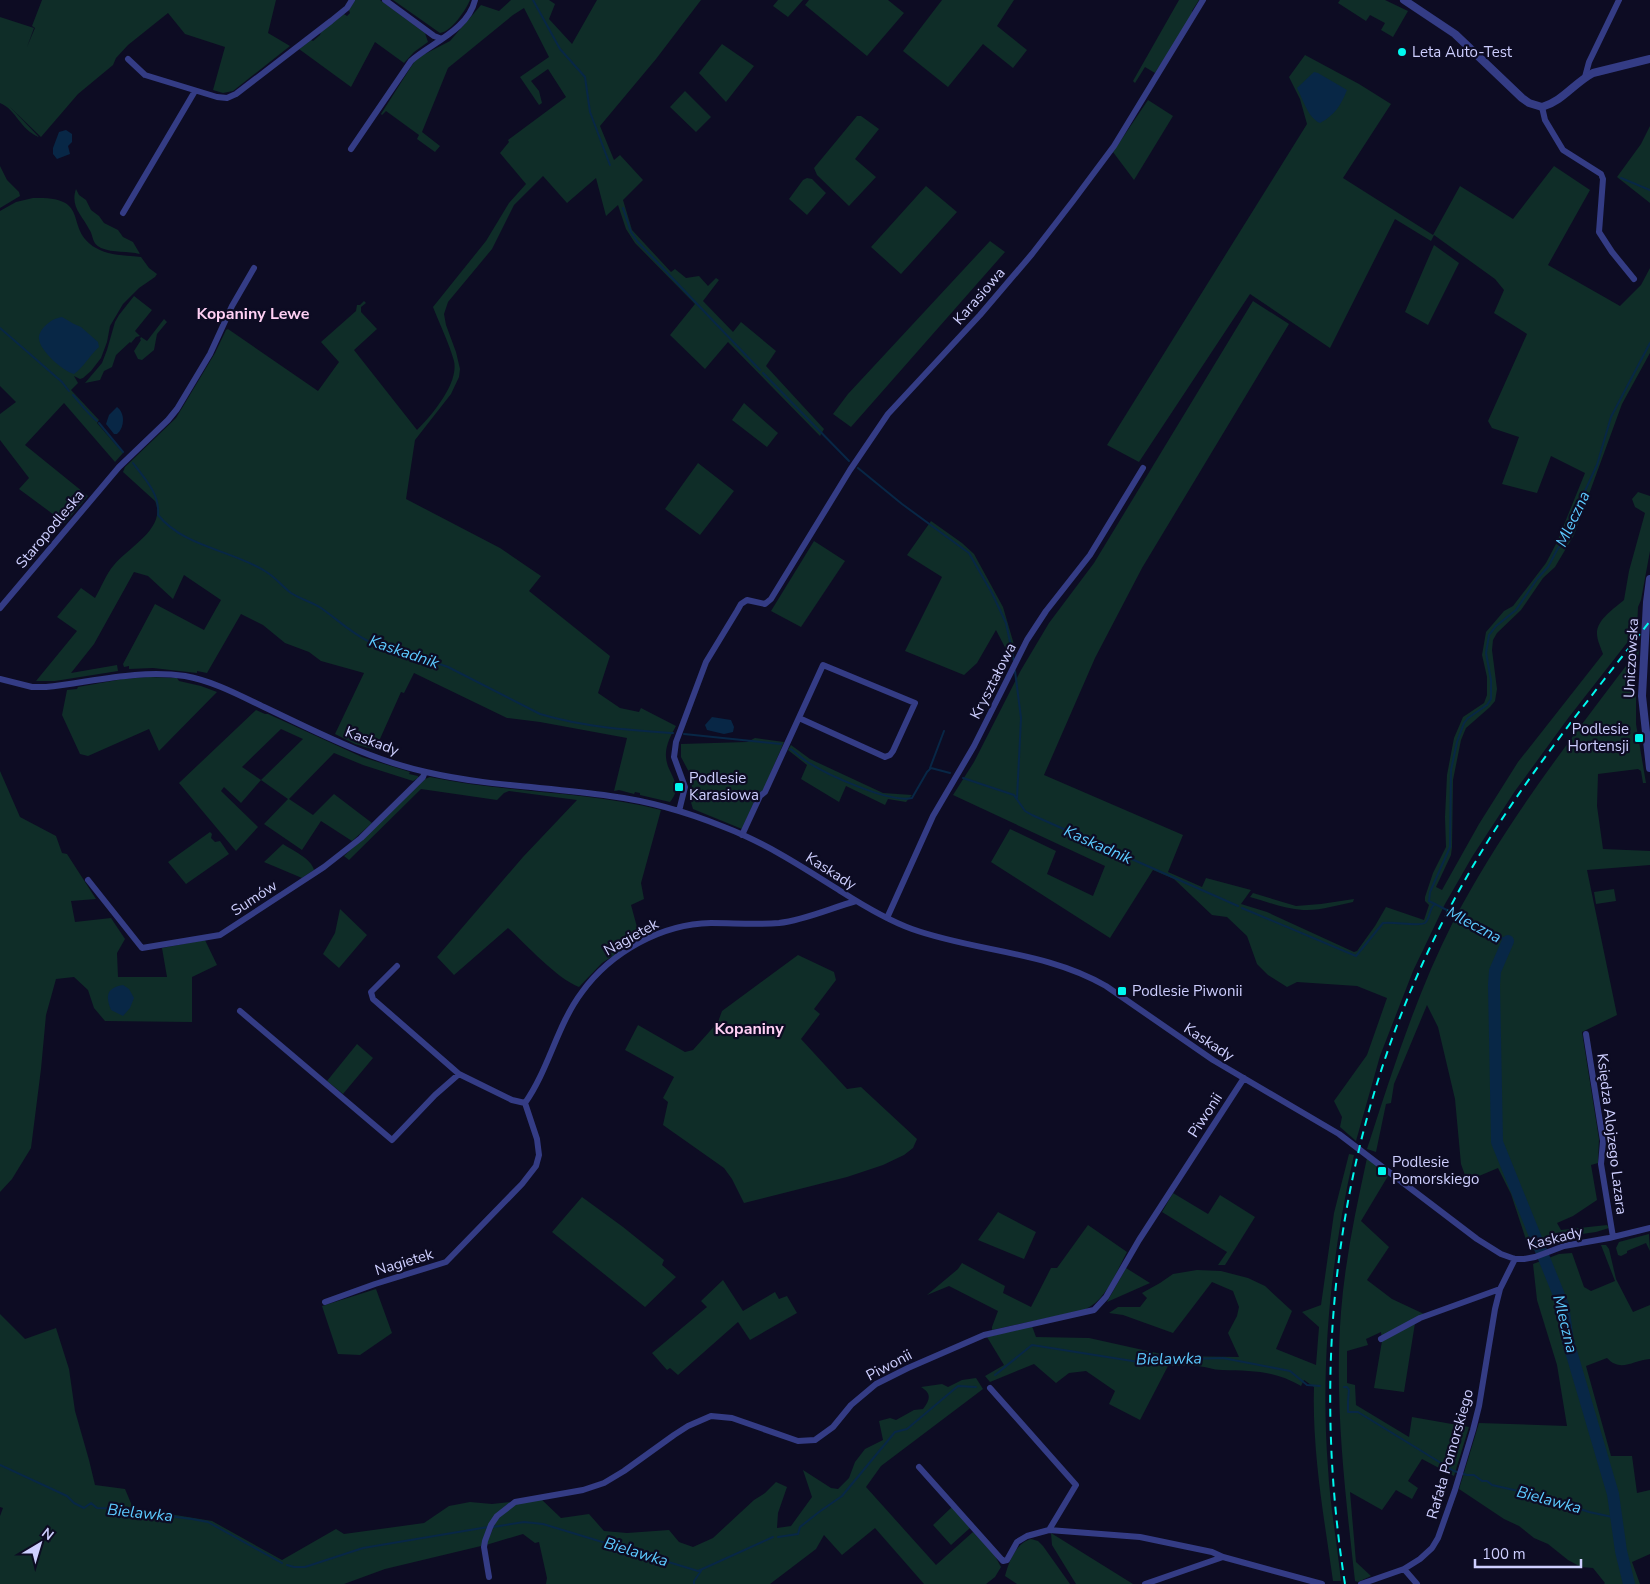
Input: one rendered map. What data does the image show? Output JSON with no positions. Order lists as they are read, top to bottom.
{
  "streets": {
    "street": [
      "Karasiowa",
      "Staropodleska",
      "Uniczowska",
      "Kryształowa",
      "Kaskady",
      "Sumów",
      "Nagietek",
      "Piwonii",
      "Księdza Alojzego Lazara",
      "Rafała Pomorskiego"
    ]
  },
  "crossings": [
    ["Karasiowa", "Kaskady"],
    ["Kryształowa", "Kaskady"],
    ["Kaskady", "Sumów"],
    ["Kaskady", "Nagietek"],
    ["Kaskady", "Piwonii"],
    ["Kaskady", "Księdza Alojzego Lazara"],
    ["Kaskady", "Rafała Pomorskiego"]
  ],
  "districts": ["Kopaniny Lewe", "Kopaniny"],
  "water": ["Mleczna", "Kaskadnik", "Bielawka"],
  "places": {
    "other": ["Leta Auto-Test"],
    "transit": [
      "Podlesie Hortensji",
      "Podlesie Karasiowa",
      "Podlesie Piwonii",
      "Podlesie Pomorskiego"
    ]
  },
  "scale_bar": "100 m",
  "north": "top right"
}
